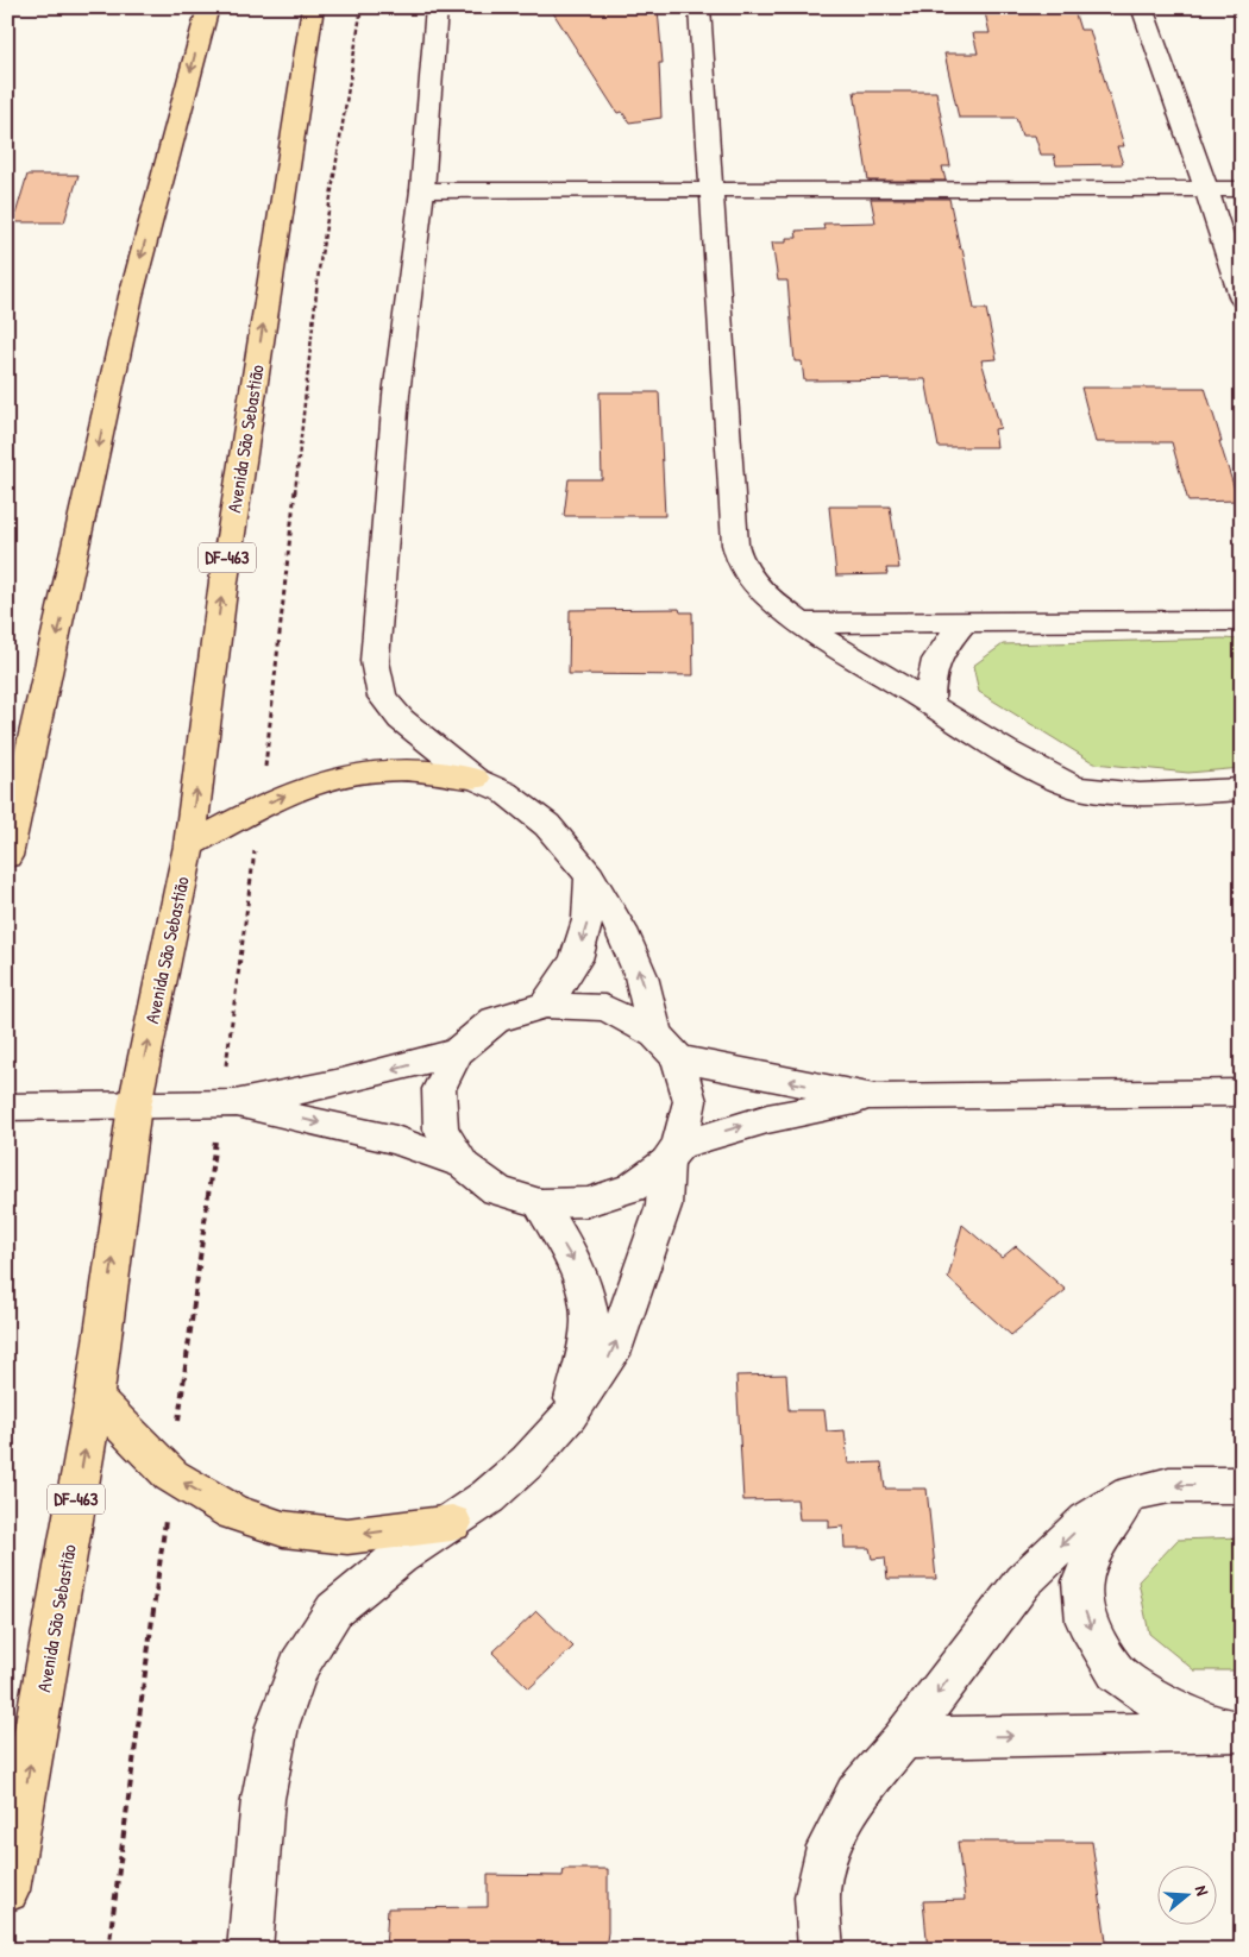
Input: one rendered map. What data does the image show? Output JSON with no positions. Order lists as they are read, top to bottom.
{
  "streets": {
    "main road": ["Avenida São Sebastião", "DF-463"]
  },
  "north": "right"
}
